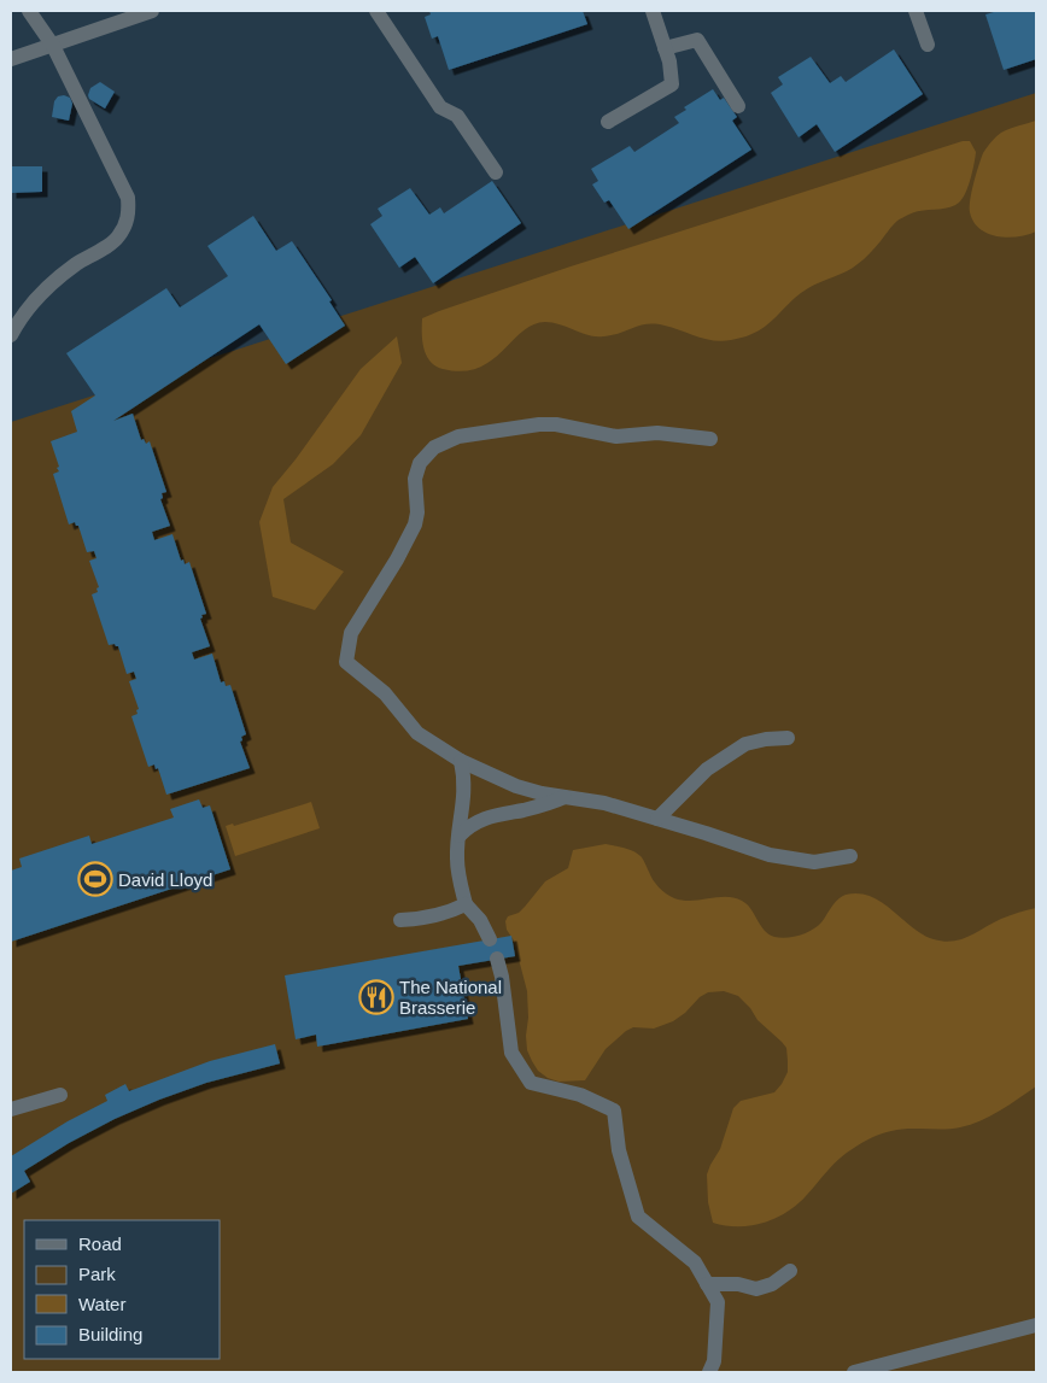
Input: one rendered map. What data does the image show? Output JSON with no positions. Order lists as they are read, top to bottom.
{
  "places": {
    "sports": ["David Lloyd"],
    "restaurant": ["The National Brasserie"]
  },
  "legend": [
    "Road",
    "Park",
    "Water",
    "Building"
  ]
}
